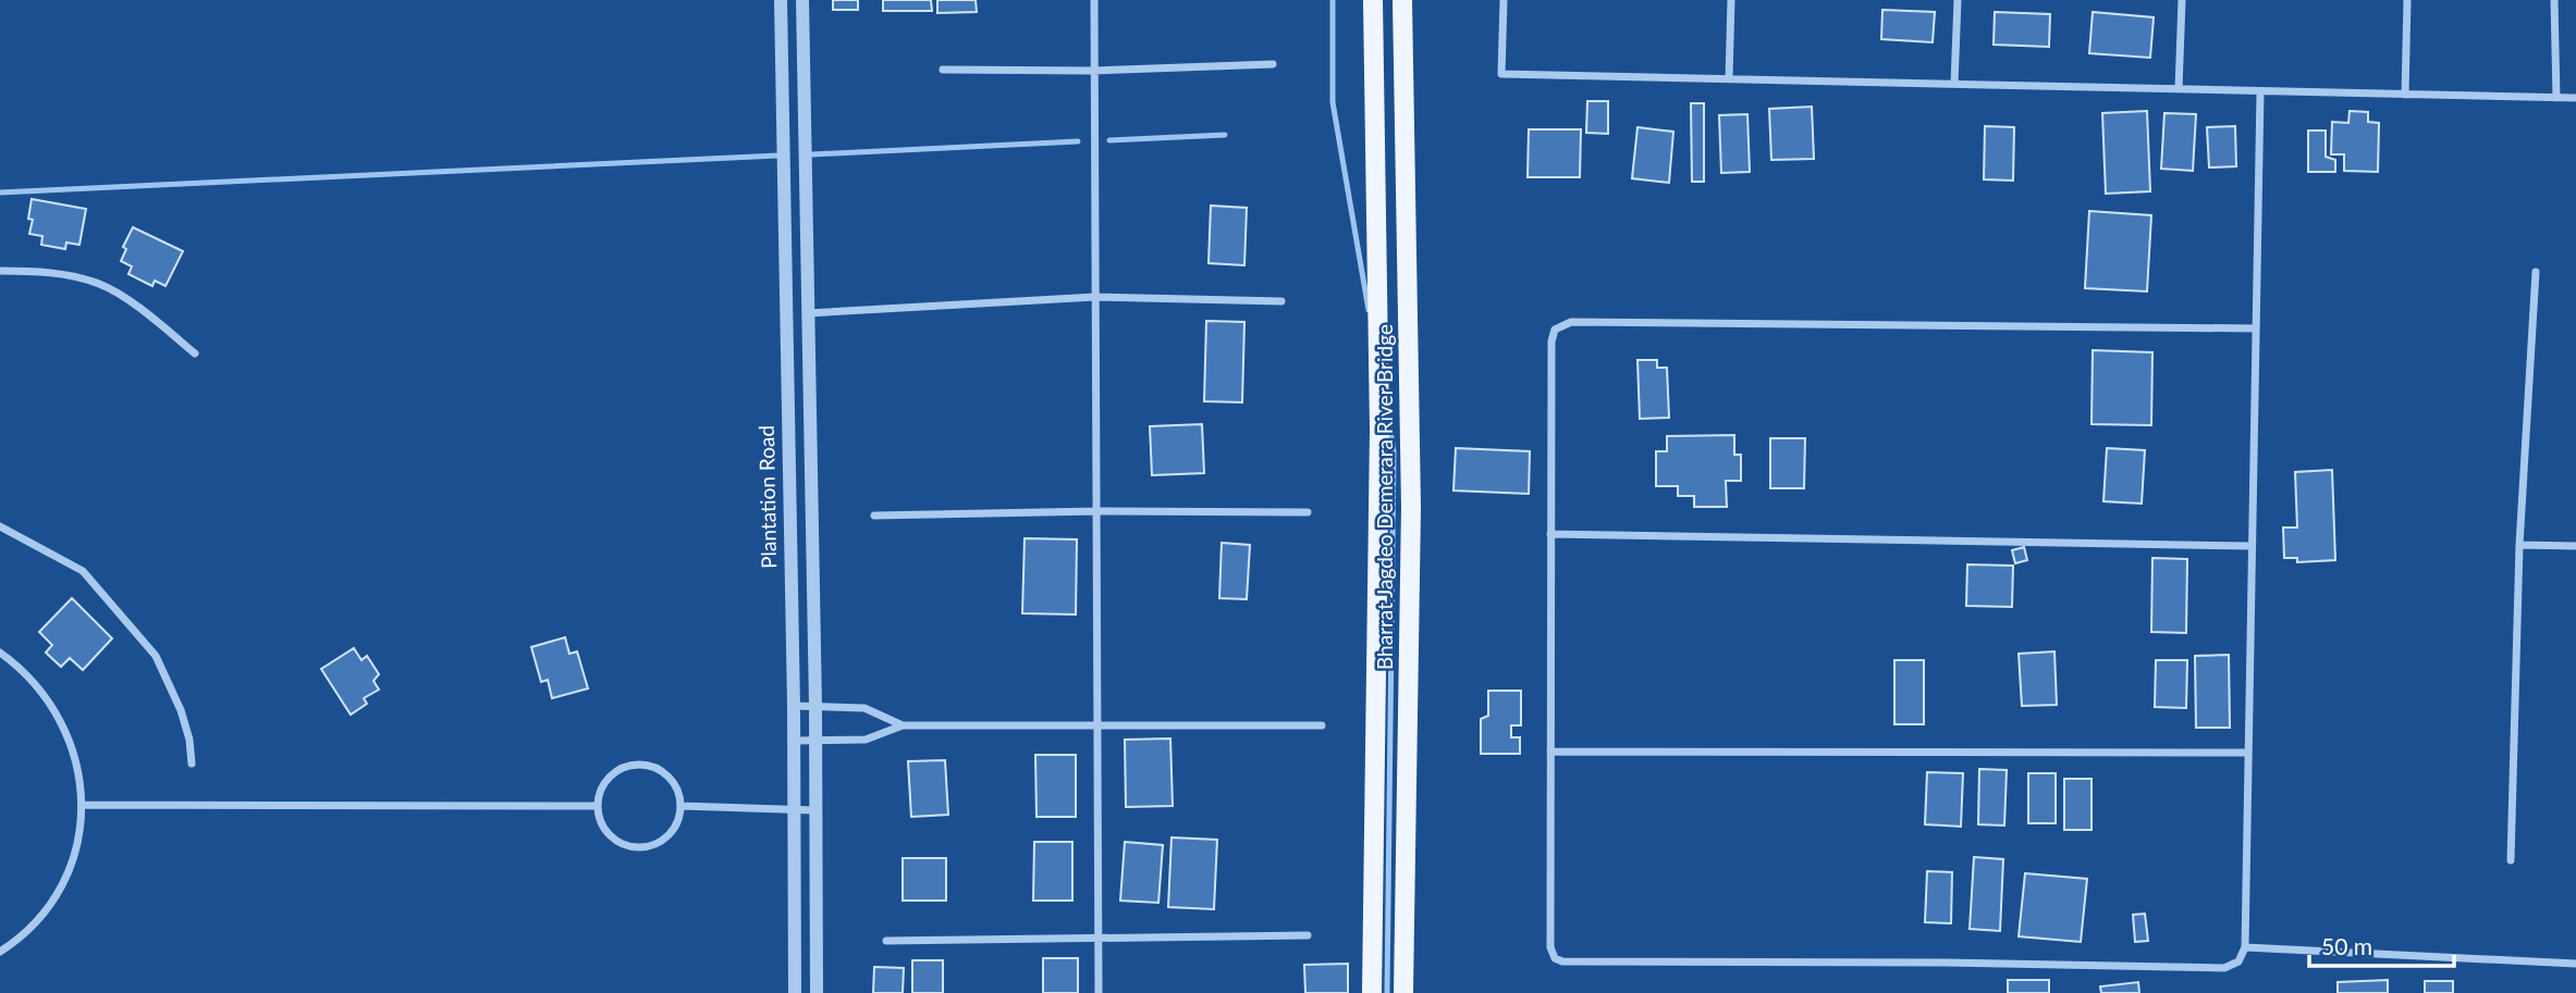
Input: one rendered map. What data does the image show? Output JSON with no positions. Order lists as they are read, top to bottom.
{
  "streets": {
    "main road": ["Bharrat Jagdeo Demerara River Bridge"],
    "street": ["Plantation Road"]
  },
  "scale_bar": "50 m"
}
